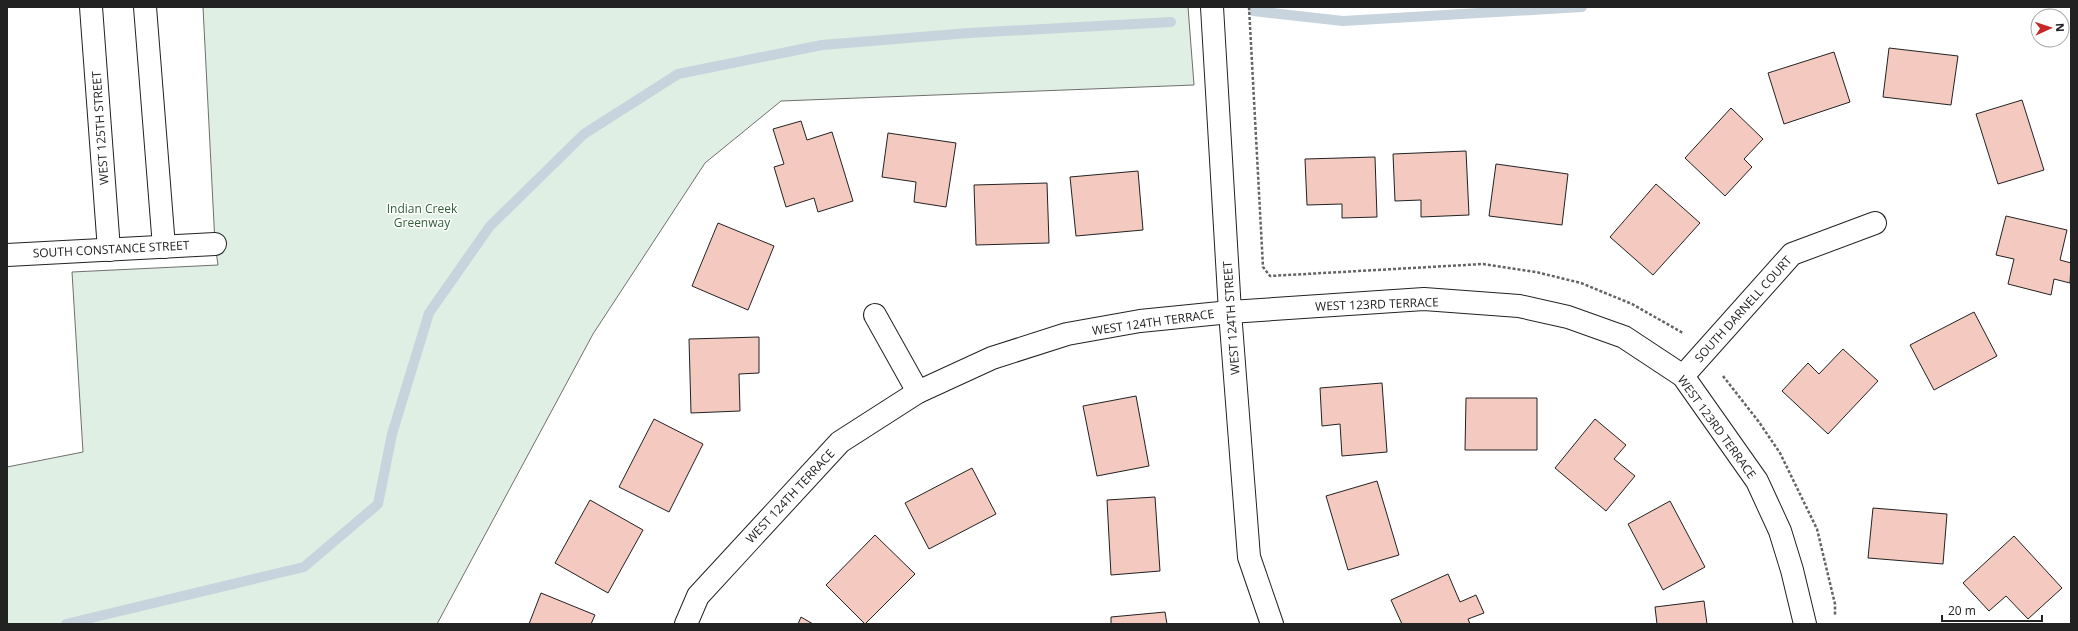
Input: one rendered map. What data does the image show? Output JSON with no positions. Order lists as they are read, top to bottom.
{
  "streets": {
    "street": [
      "WEST 125TH STREET",
      "SOUTH CONSTANCE STREET",
      "WEST 123RD TERRACE",
      "SOUTH DARNELL COURT",
      "WEST 124TH STREET",
      "WEST 124TH TERRACE"
    ]
  },
  "crossings": [
    ["WEST 125TH STREET", "SOUTH CONSTANCE STREET"],
    ["WEST 123RD TERRACE", "SOUTH DARNELL COURT"],
    ["WEST 123RD TERRACE", "WEST 124TH STREET"],
    ["WEST 123RD TERRACE", "WEST 124TH TERRACE"],
    ["WEST 124TH STREET", "WEST 124TH TERRACE"]
  ],
  "parks": ["Indian Creek Greenway"],
  "scale_bar": "20 m",
  "north": "right"
}
